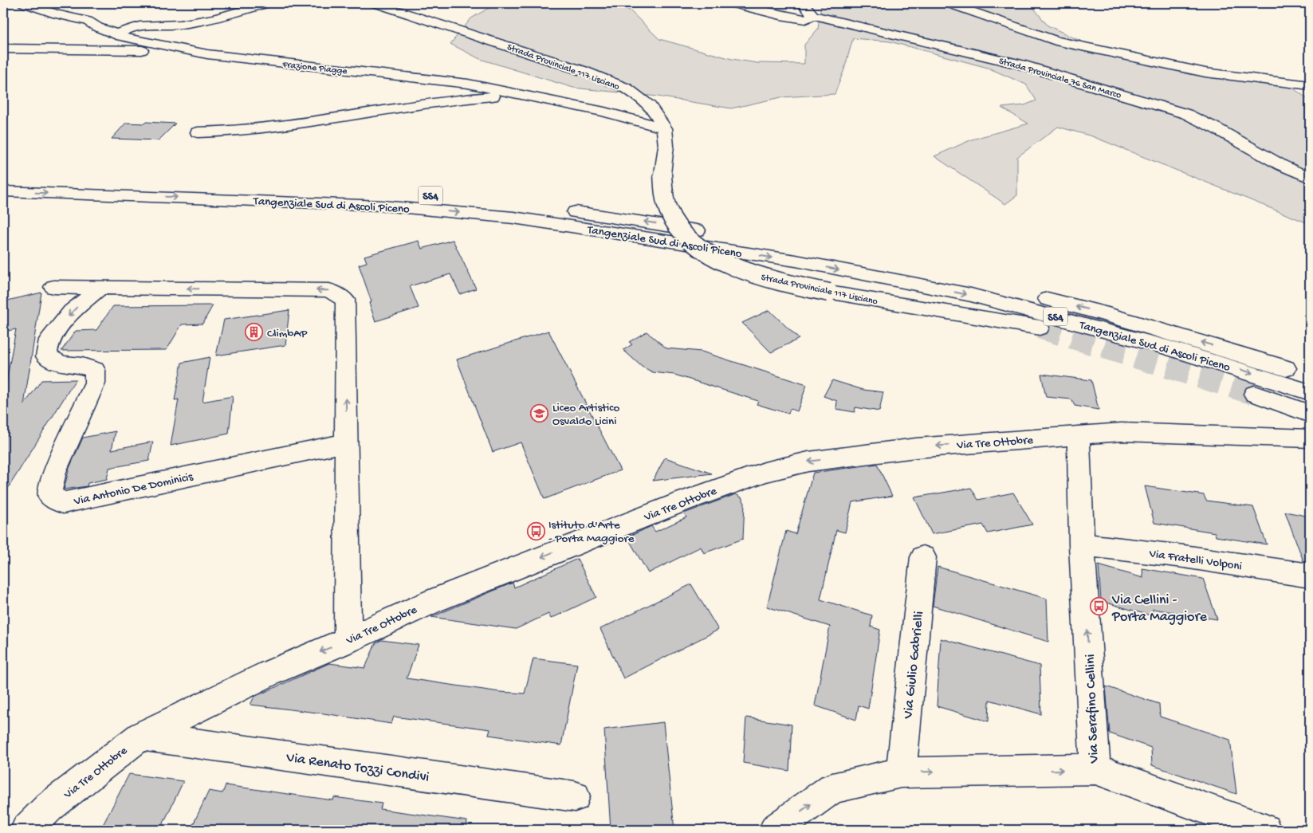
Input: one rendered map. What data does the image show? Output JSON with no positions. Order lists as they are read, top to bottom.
{
  "streets": {
    "main road": [
      "Strada Provinciale 117 Lisciano",
      "Frazione Piagge",
      "Strada Provinciale 76 San Marco",
      "SS4",
      "Tangenziale Sud di Ascoli Piceno",
      "Via Tre Ottobre",
      "Via Antonio De Dominicis",
      "Via Fratelli Volponi",
      "Via Giulio Gabrielli",
      "Via Serafino Cellini",
      "Via Renato Tozzi Condivi"
    ]
  },
  "crossings": [
    ["Strada Provinciale 117 Lisciano", "Frazione Piagge"],
    ["Via Tre Ottobre", "Via Serafino Cellini"],
    ["Via Tre Ottobre", "Via Renato Tozzi Condivi"],
    ["Via Fratelli Volponi", "Via Serafino Cellini"],
    ["Via Giulio Gabrielli", "Via Serafino Cellini"]
  ],
  "one_way": ["Via Tre Ottobre"],
  "places": {
    "building": ["ClimbAP"],
    "school or university": ["Liceo Artistico Osvaldo Licini"],
    "bus stop": ["Istituto d'Arte - Porta Maggiore", "Via Cellini - Porta Maggiore"]
  }
}
